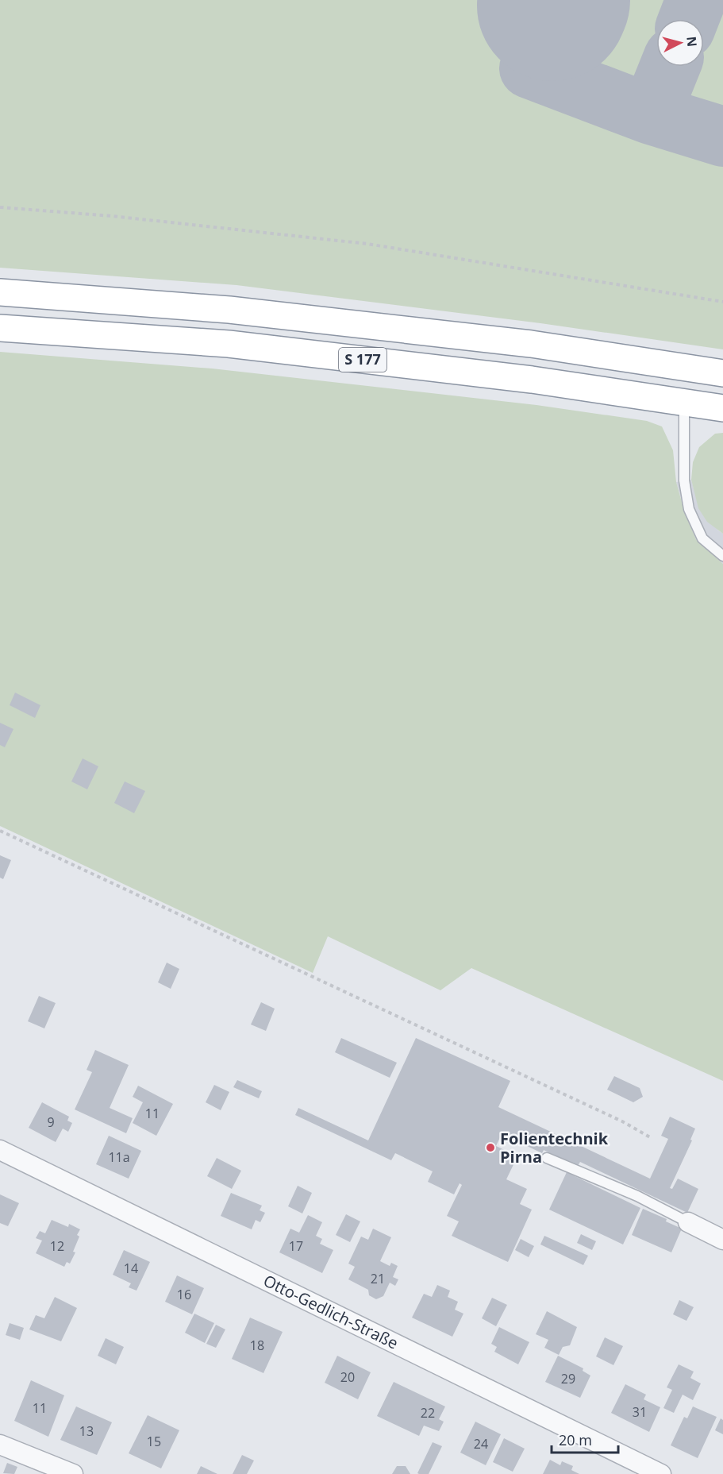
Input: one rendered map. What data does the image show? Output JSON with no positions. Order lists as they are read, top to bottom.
{
  "streets": {
    "highway": ["S 177"],
    "street": ["Otto-Gedlich-Straße"]
  },
  "places": ["Folientechnik Pirna"],
  "house_numbers": [
    "11",
    "9",
    "11a",
    "12",
    "17",
    "14",
    "21",
    "16",
    "18",
    "20",
    "29",
    "11",
    "31",
    "22",
    "13",
    "15",
    "24"
  ],
  "scale_bar": "20 m",
  "north": "right"
}
